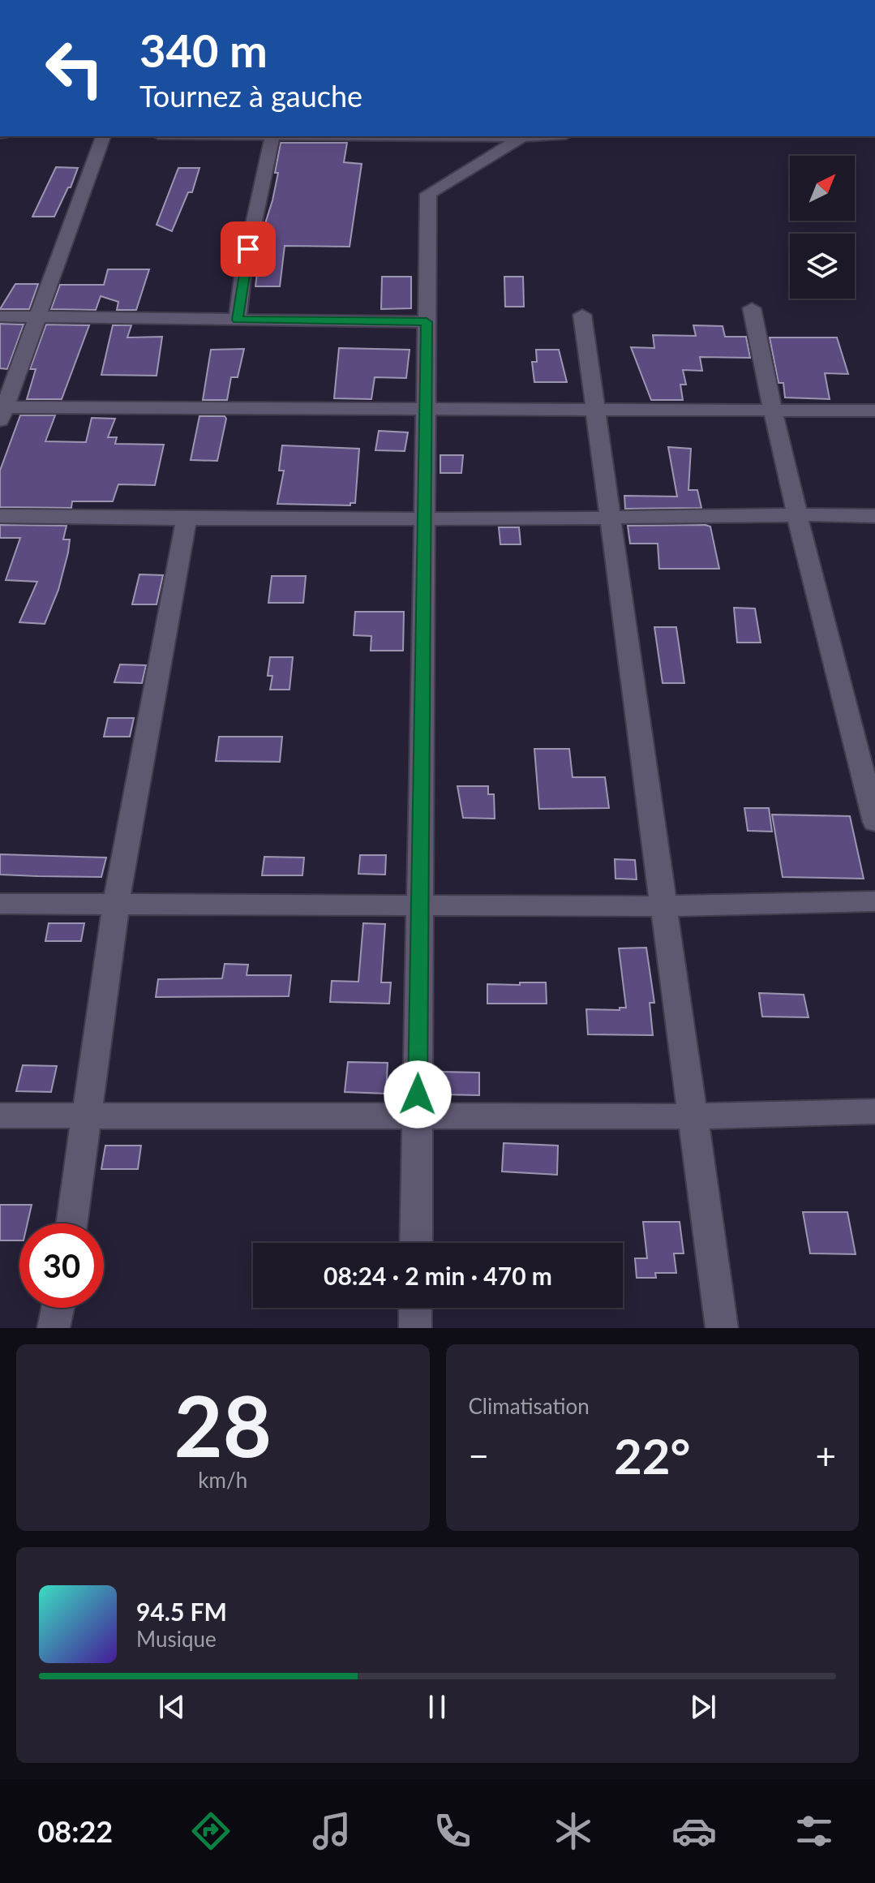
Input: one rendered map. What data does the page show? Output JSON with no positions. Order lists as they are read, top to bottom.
{
  "north": "top right",
  "page": {
    "turn": ["340 m", "Tournez à gauche"],
    "limit": "30",
    "trip": "08:24 · 2 min · 470 m",
    "tile": [
      ["28", "km/h"],
      "Climatisation"
    ],
    "heat": ["−", "22°", "+"],
    "song": ["94.5 FM", "Musique"],
    "tabs": "08:22"
  }
}
